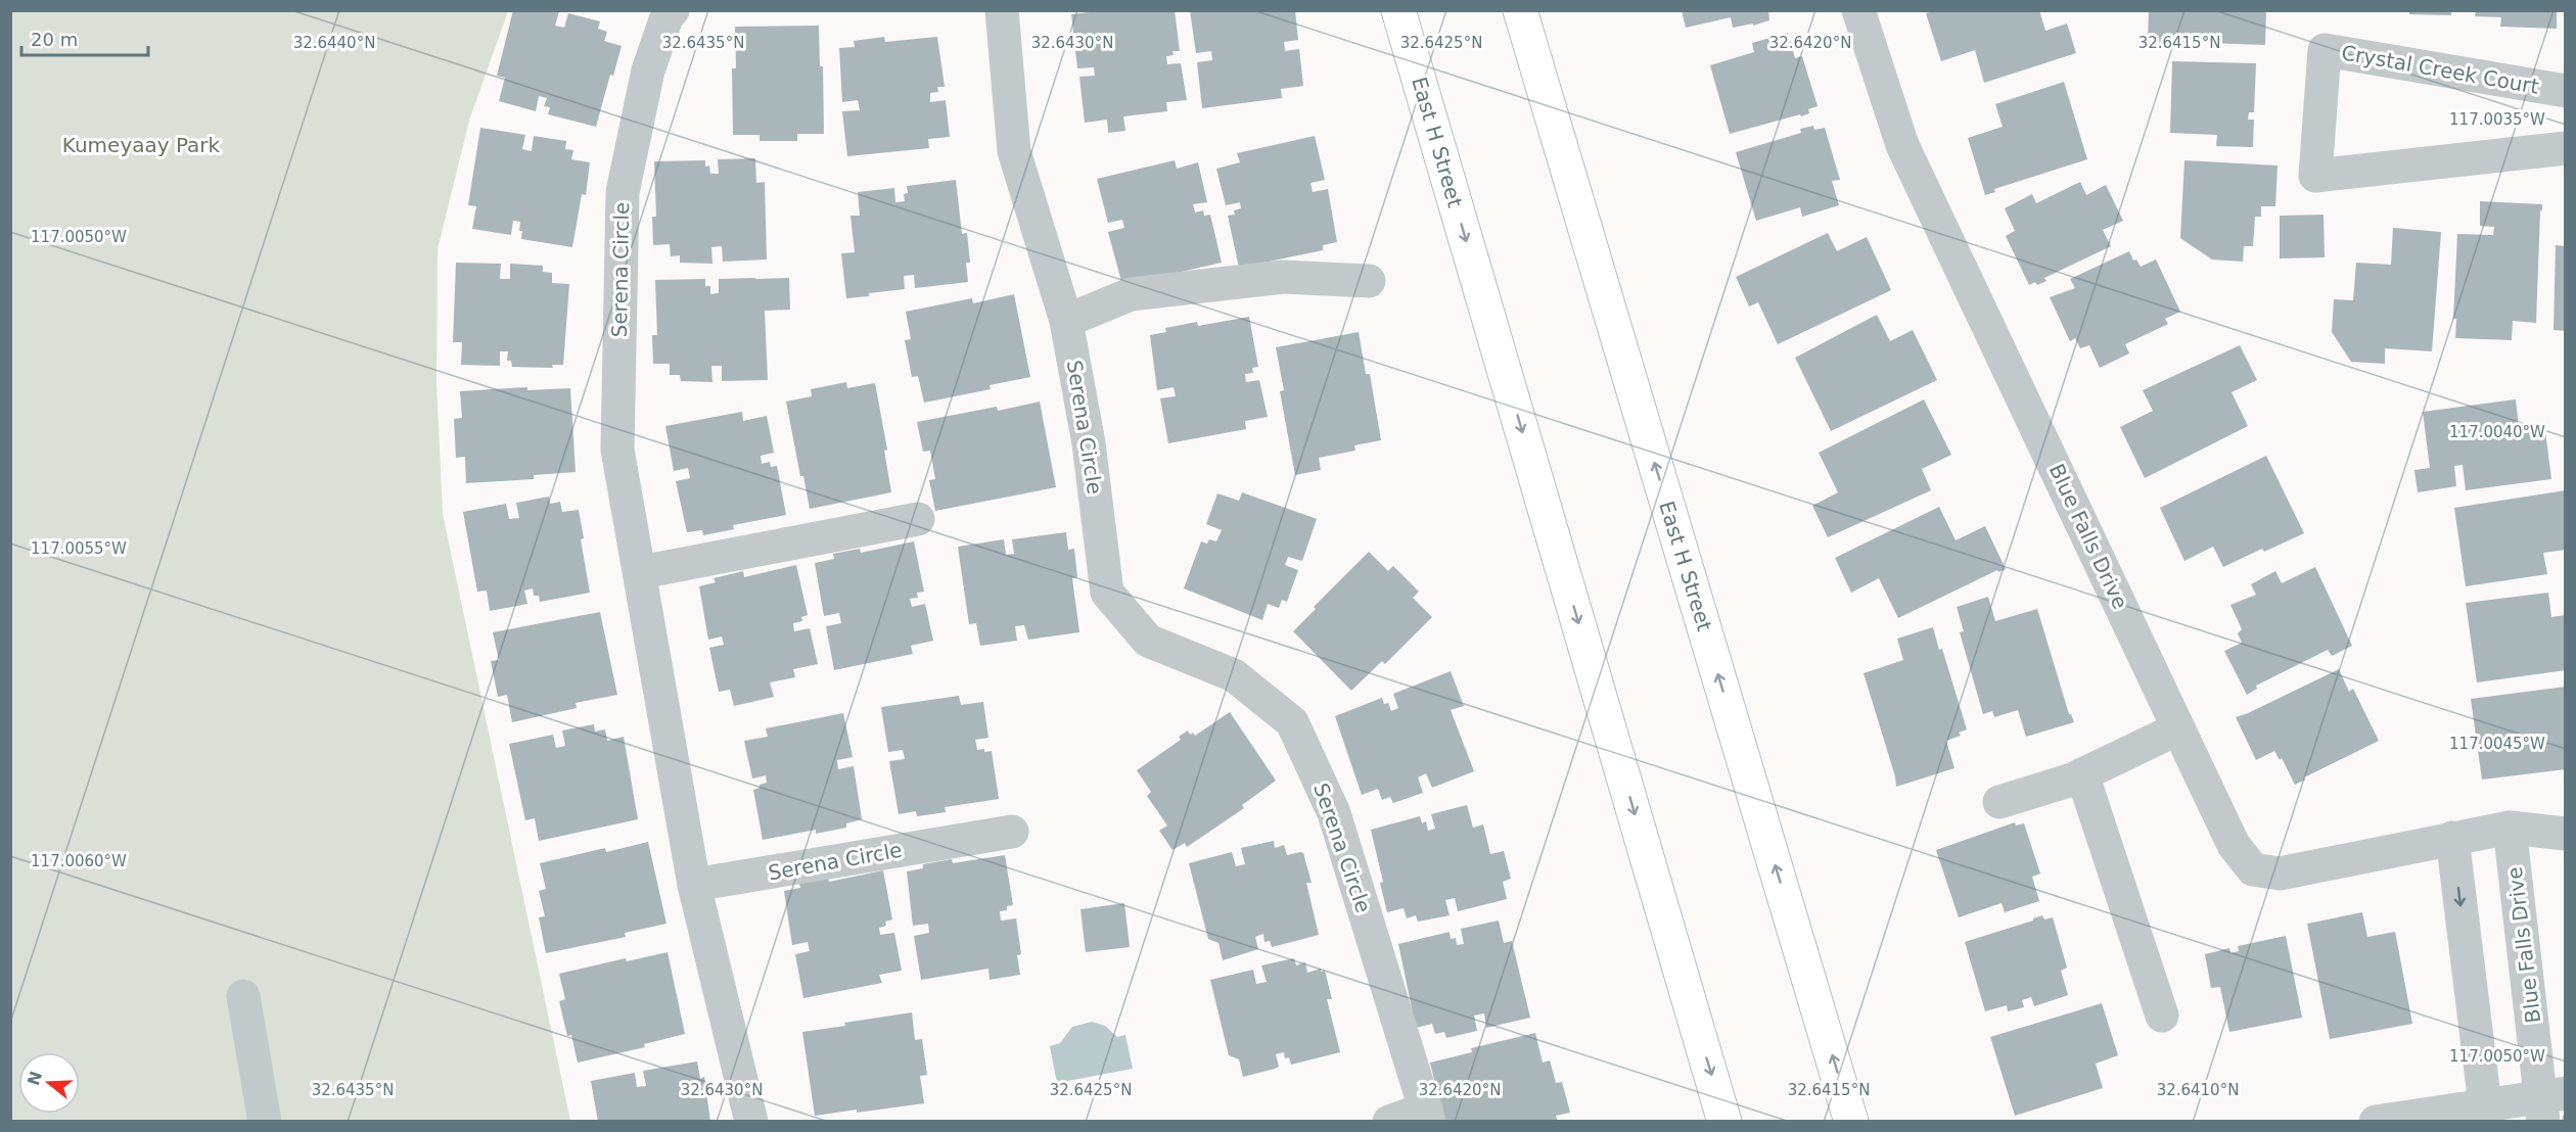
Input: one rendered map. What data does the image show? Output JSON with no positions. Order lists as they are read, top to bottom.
{
  "streets": {
    "main road": ["East H Street"],
    "street": ["Crystal Creek Court", "Serena Circle", "Blue Falls Drive"]
  },
  "parks": ["Kumeyaay Park"],
  "scale_bar": "20 m",
  "north": "left",
  "coordinates": [
    "32.6440°N",
    "32.6435°N",
    "32.6430°N",
    "32.6425°N",
    "32.6420°N",
    "32.6415°N",
    "117.0035°W",
    "117.0050°W",
    "117.0040°W",
    "117.0055°W",
    "117.0045°W",
    "117.0060°W",
    "32.6410°N"
  ]
}
